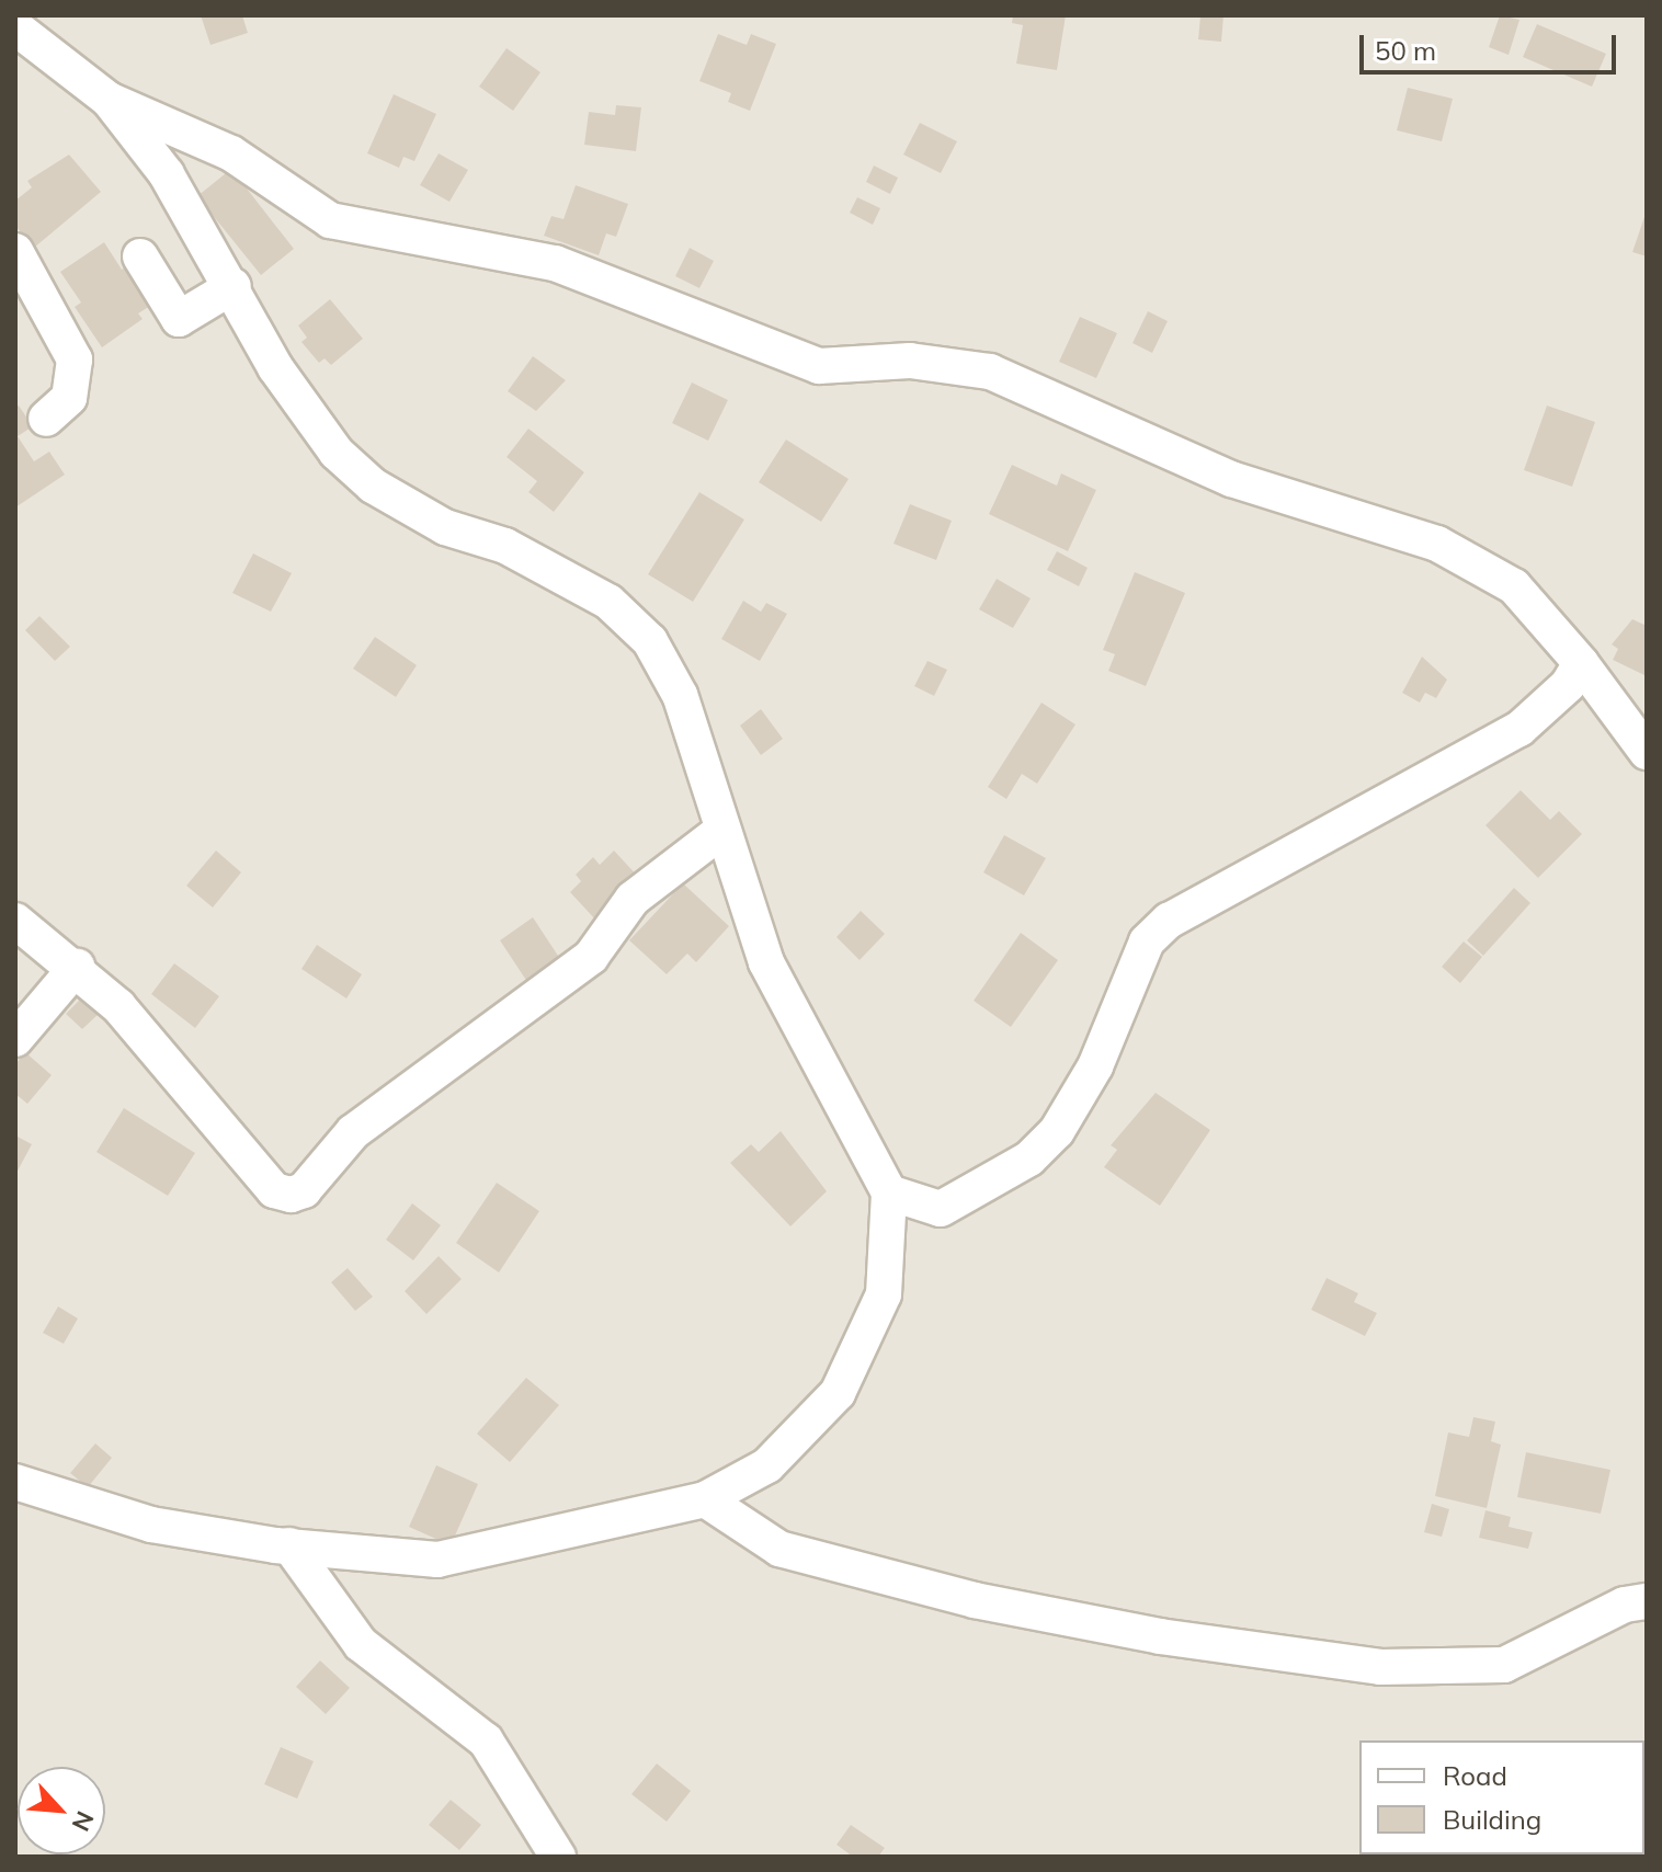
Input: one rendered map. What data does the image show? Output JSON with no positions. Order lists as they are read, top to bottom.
{
  "legend": ["Road", "Building"],
  "scale_bar": "50 m",
  "north": "bottom right"
}
